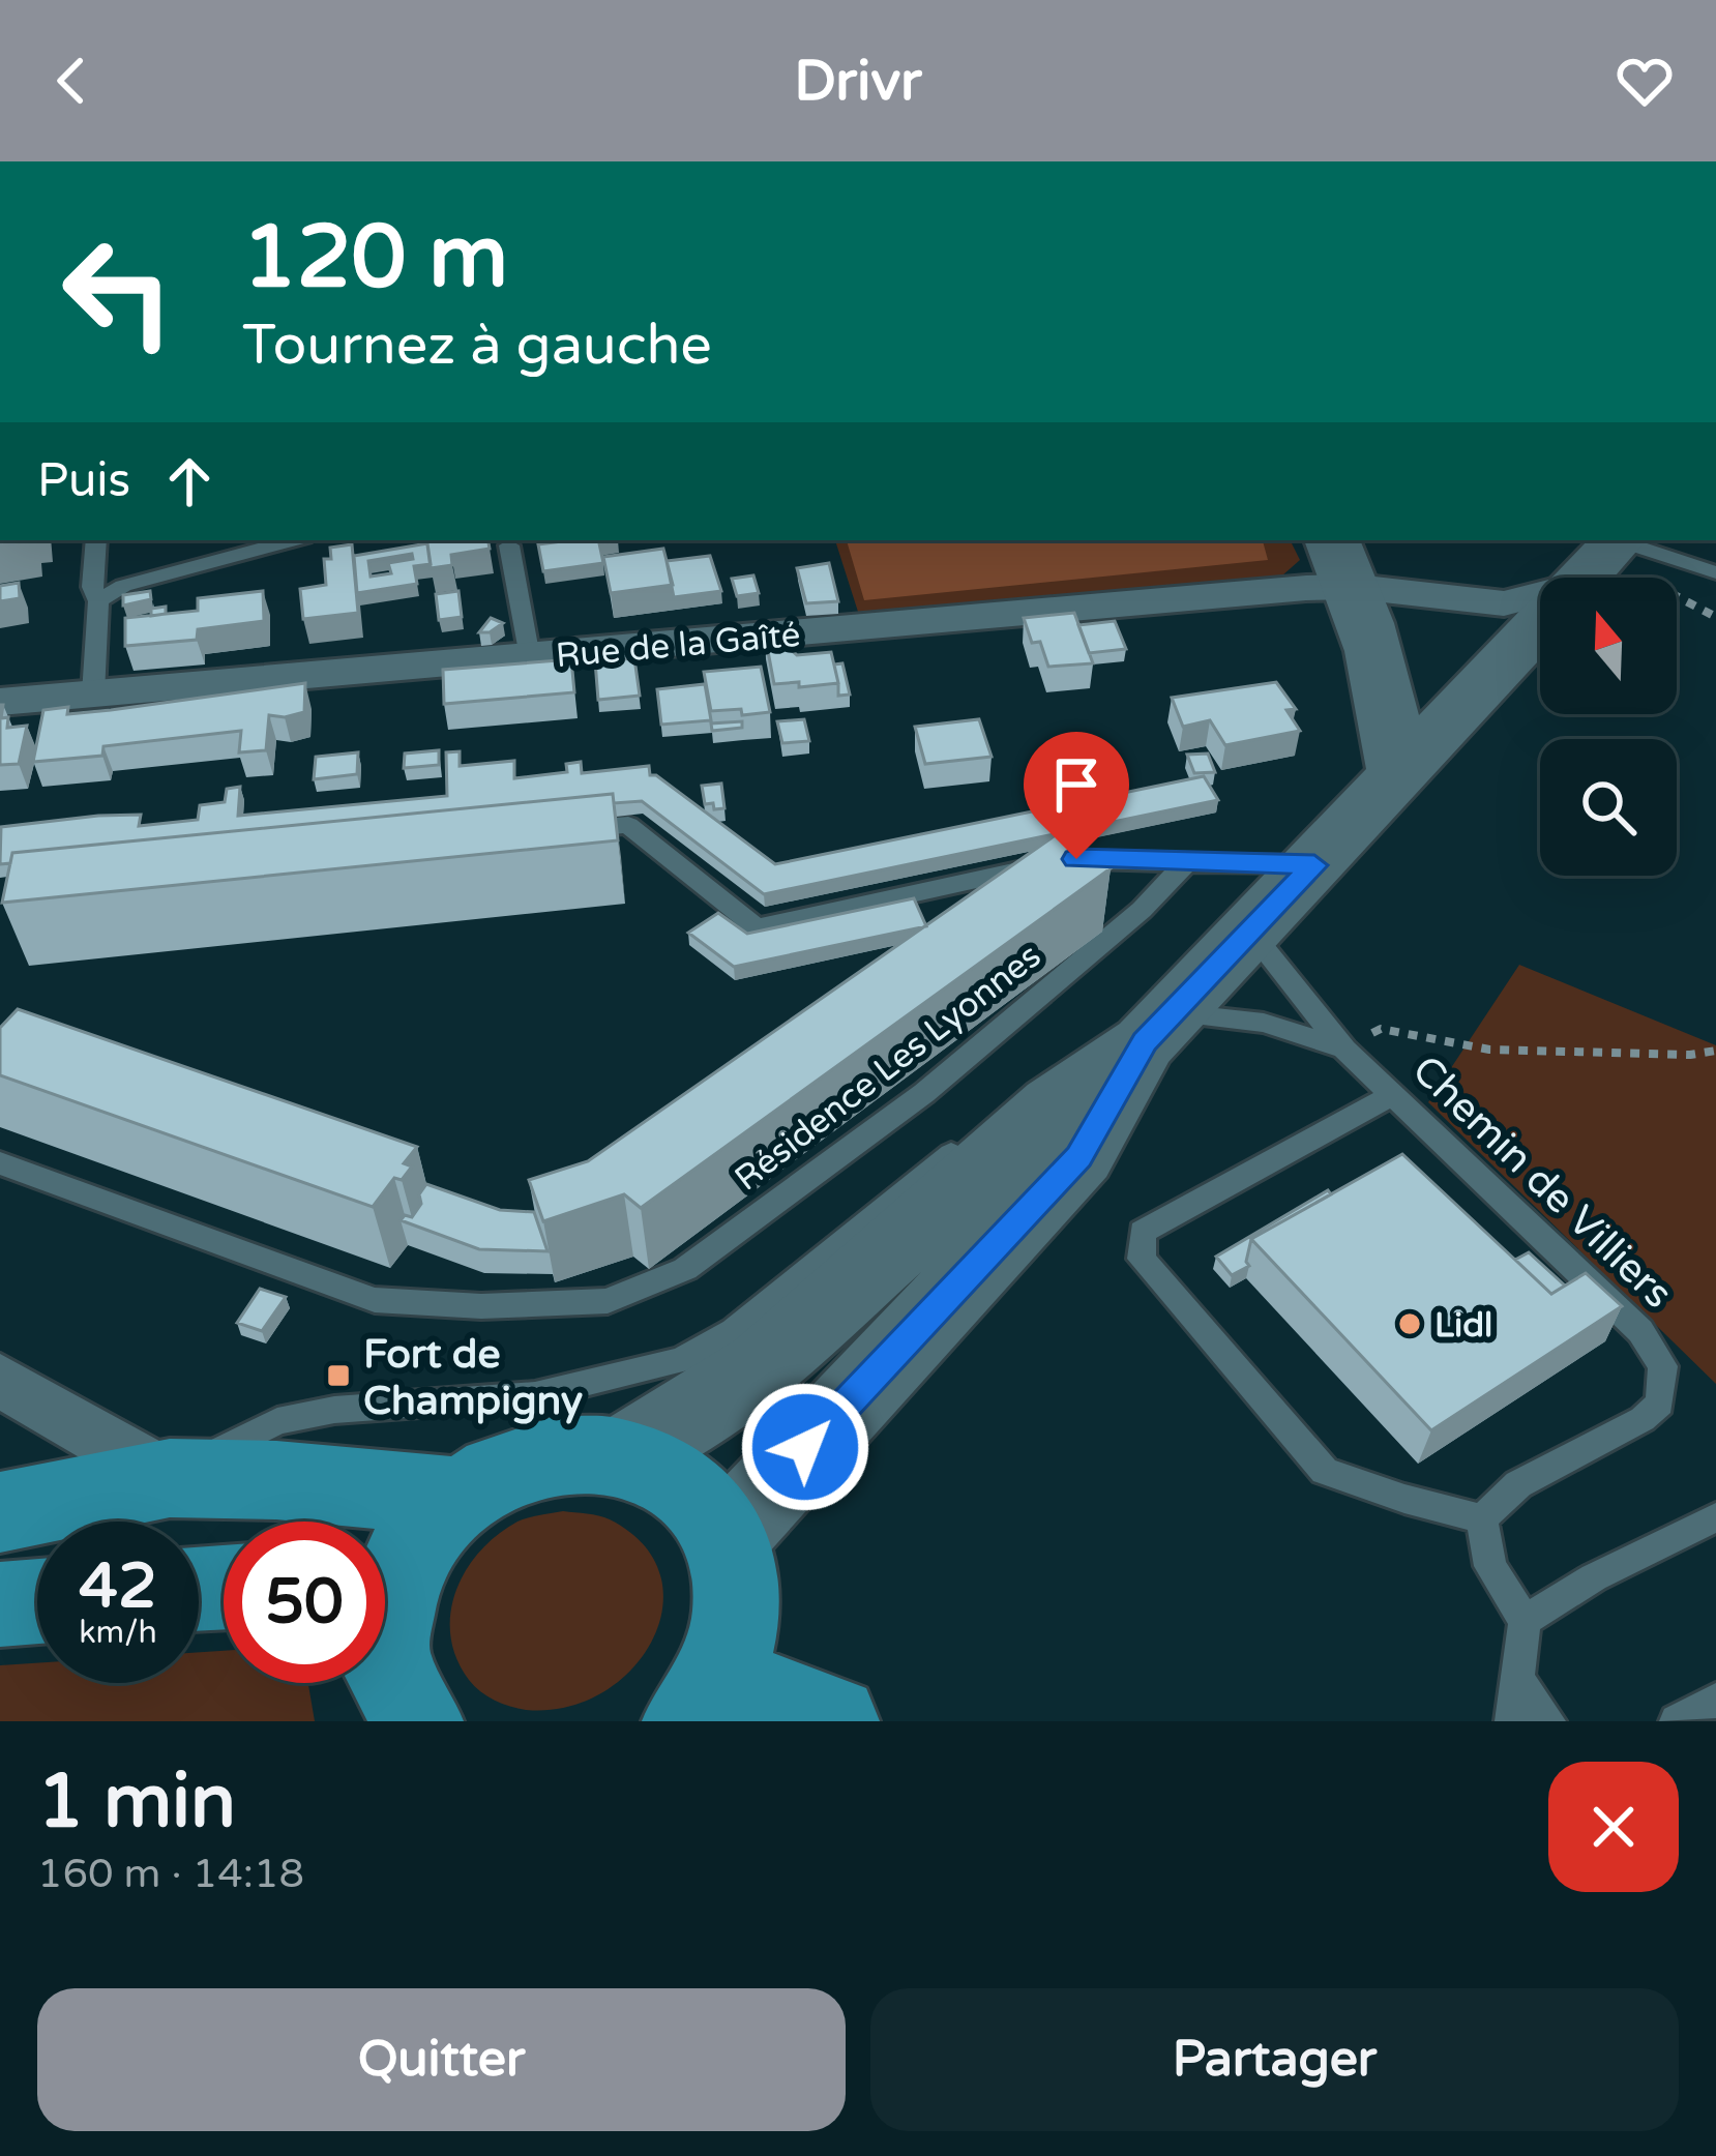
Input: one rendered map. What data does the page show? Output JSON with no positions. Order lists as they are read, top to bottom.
{
  "streets": {
    "street": ["Rue de la Gaîté"],
    "lane": ["Résidence Les Lyonnes", "Chemin de Villiers"]
  },
  "places": {
    "other": ["Lidl"],
    "transit": ["Fort de Champigny"]
  },
  "north": "top",
  "page": {
    "header": "Drivr",
    "turn": ["120 m", "Tournez à gauche"],
    "then": "Puis",
    "speed": "42 km/h",
    "limit": "50",
    "heading": ["1 min", "160 m · 14:18"],
    "buttons": ["Quitter", "Partager"]
  }
}
